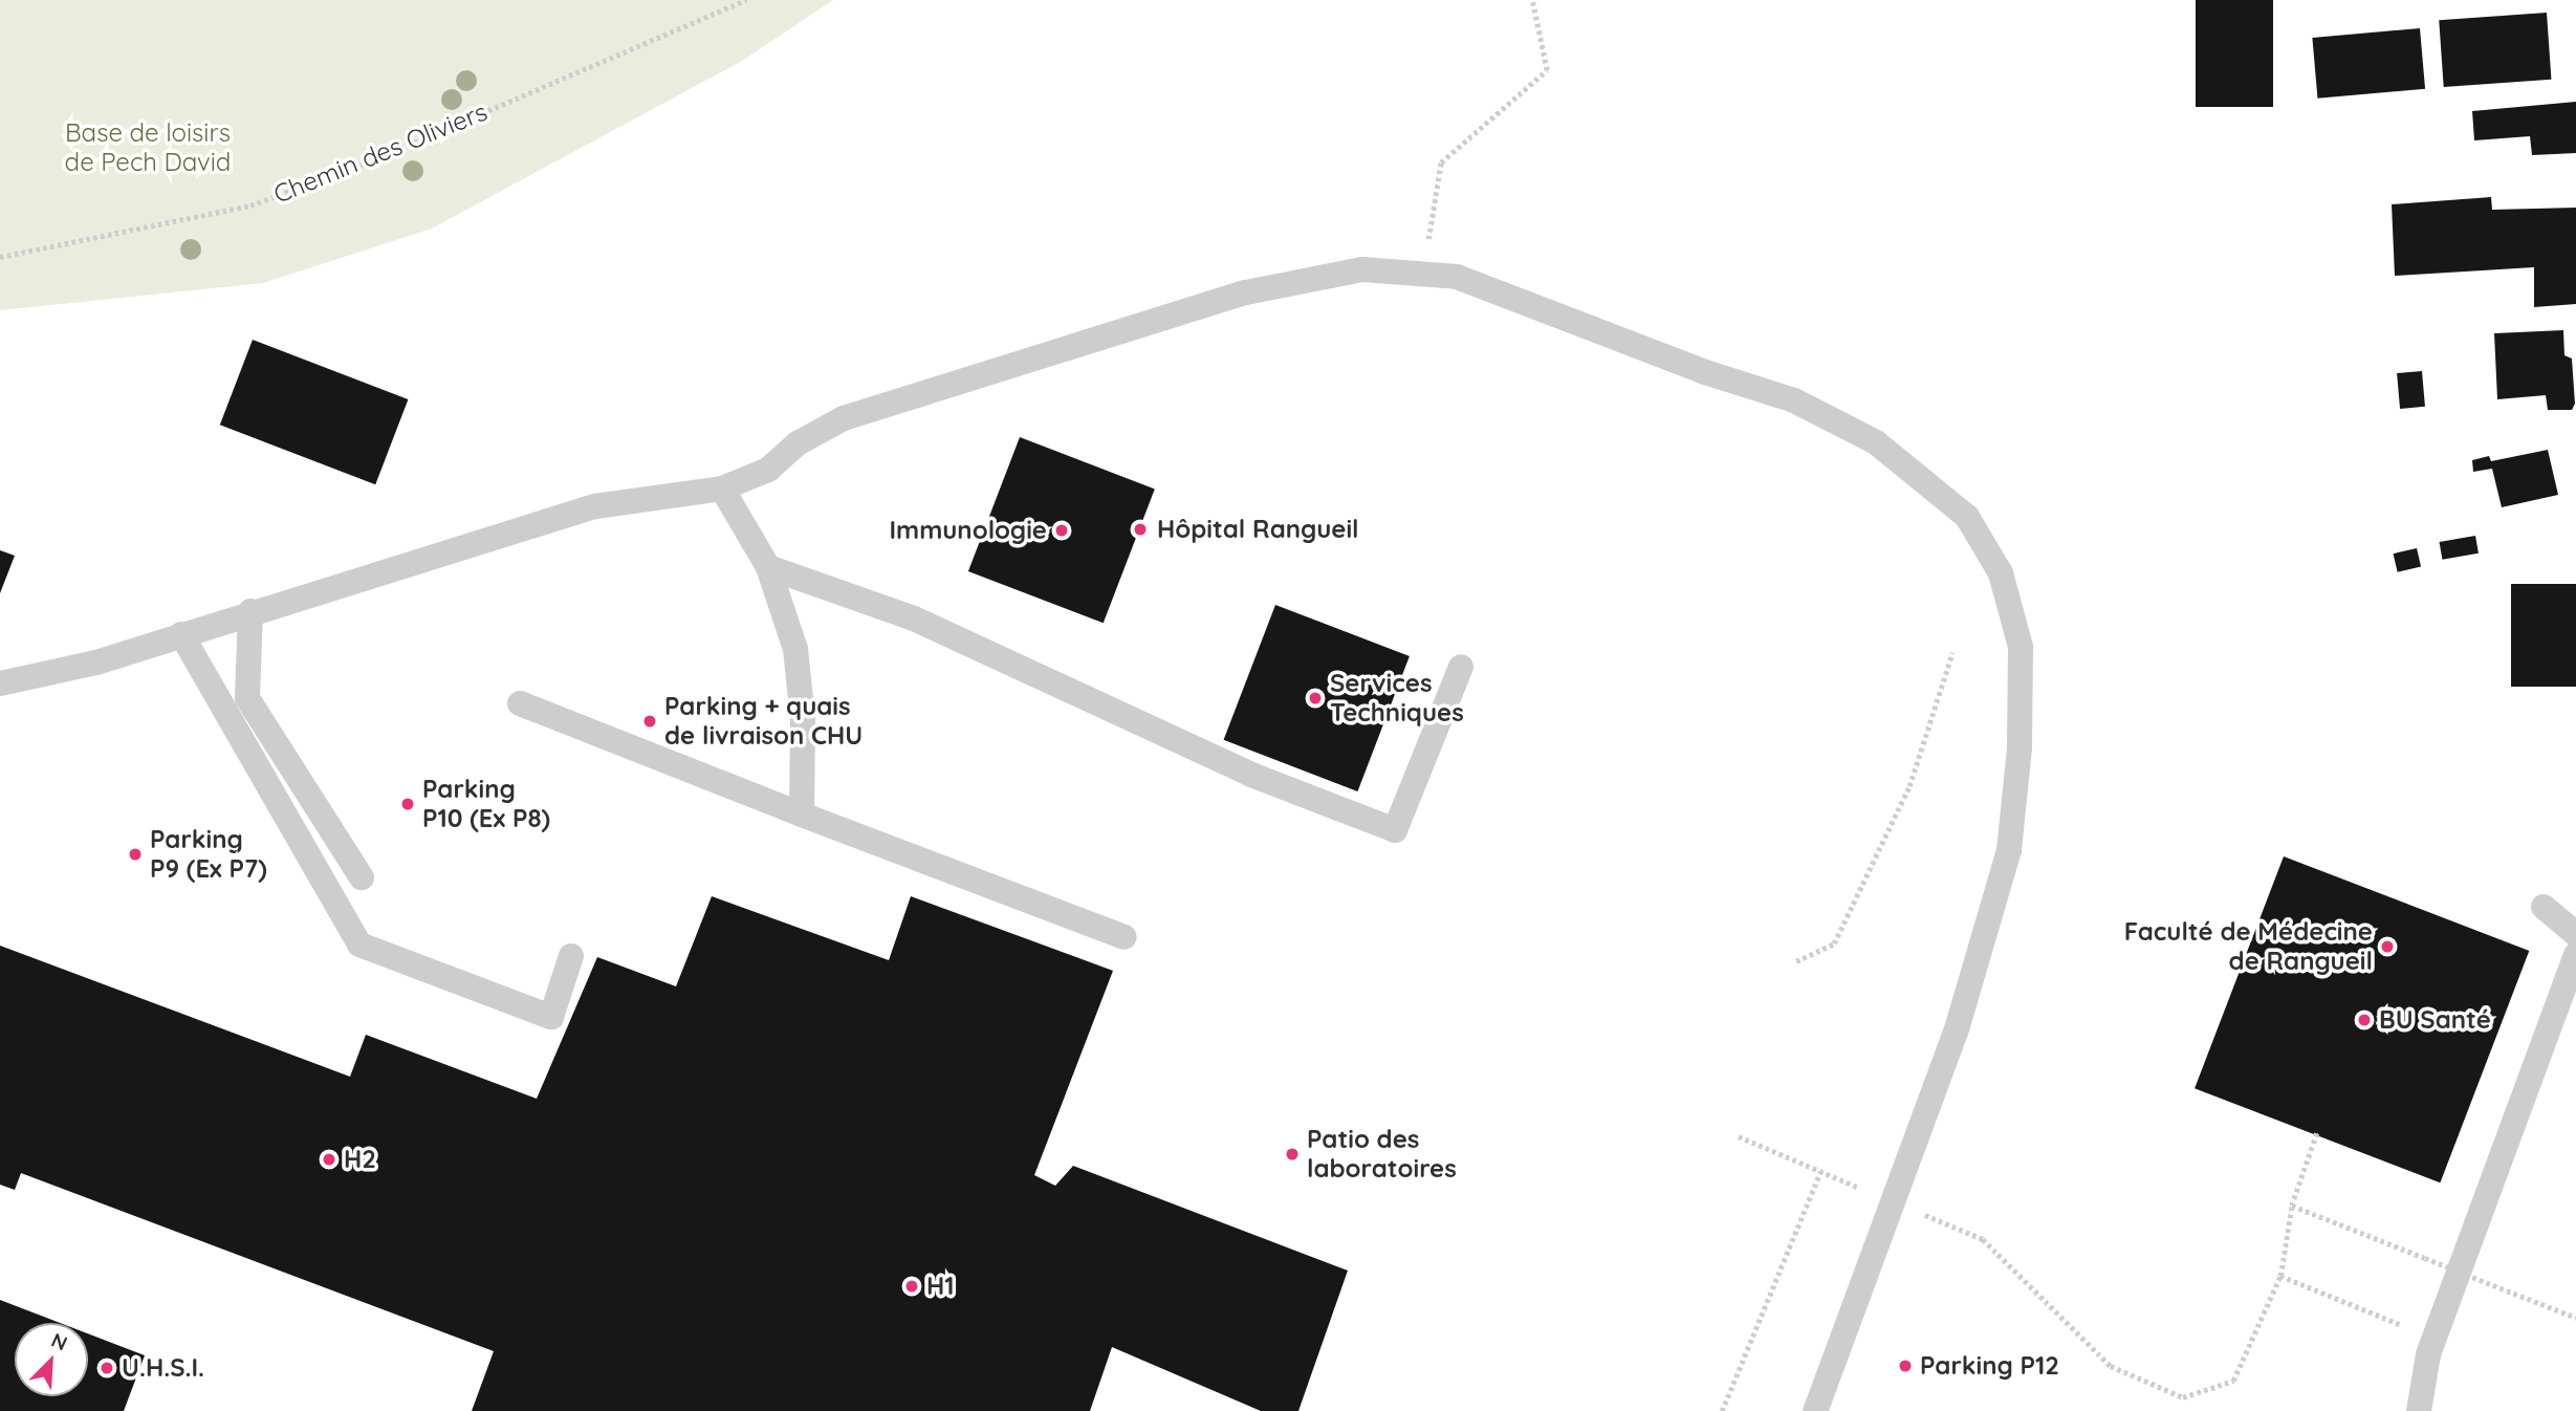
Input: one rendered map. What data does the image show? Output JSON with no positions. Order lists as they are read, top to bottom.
{
  "streets": {
    "path": ["Chemin des Oliviers"]
  },
  "parks": ["Base de loisirs de Pech David"],
  "places": [
    "Hôpital Rangueil",
    "Immunologie",
    "Services Techniques",
    "Parking + quais de livraison CHU",
    "Parking P10 (Ex P8)",
    "Parking P9 (Ex P7)",
    "Faculté de Médecine de Rangueil",
    "BU Santé",
    "Patio des laboratoires",
    "H2",
    "H1",
    "Parking P12",
    "U.H.S.I."
  ],
  "north": "top right"
}
